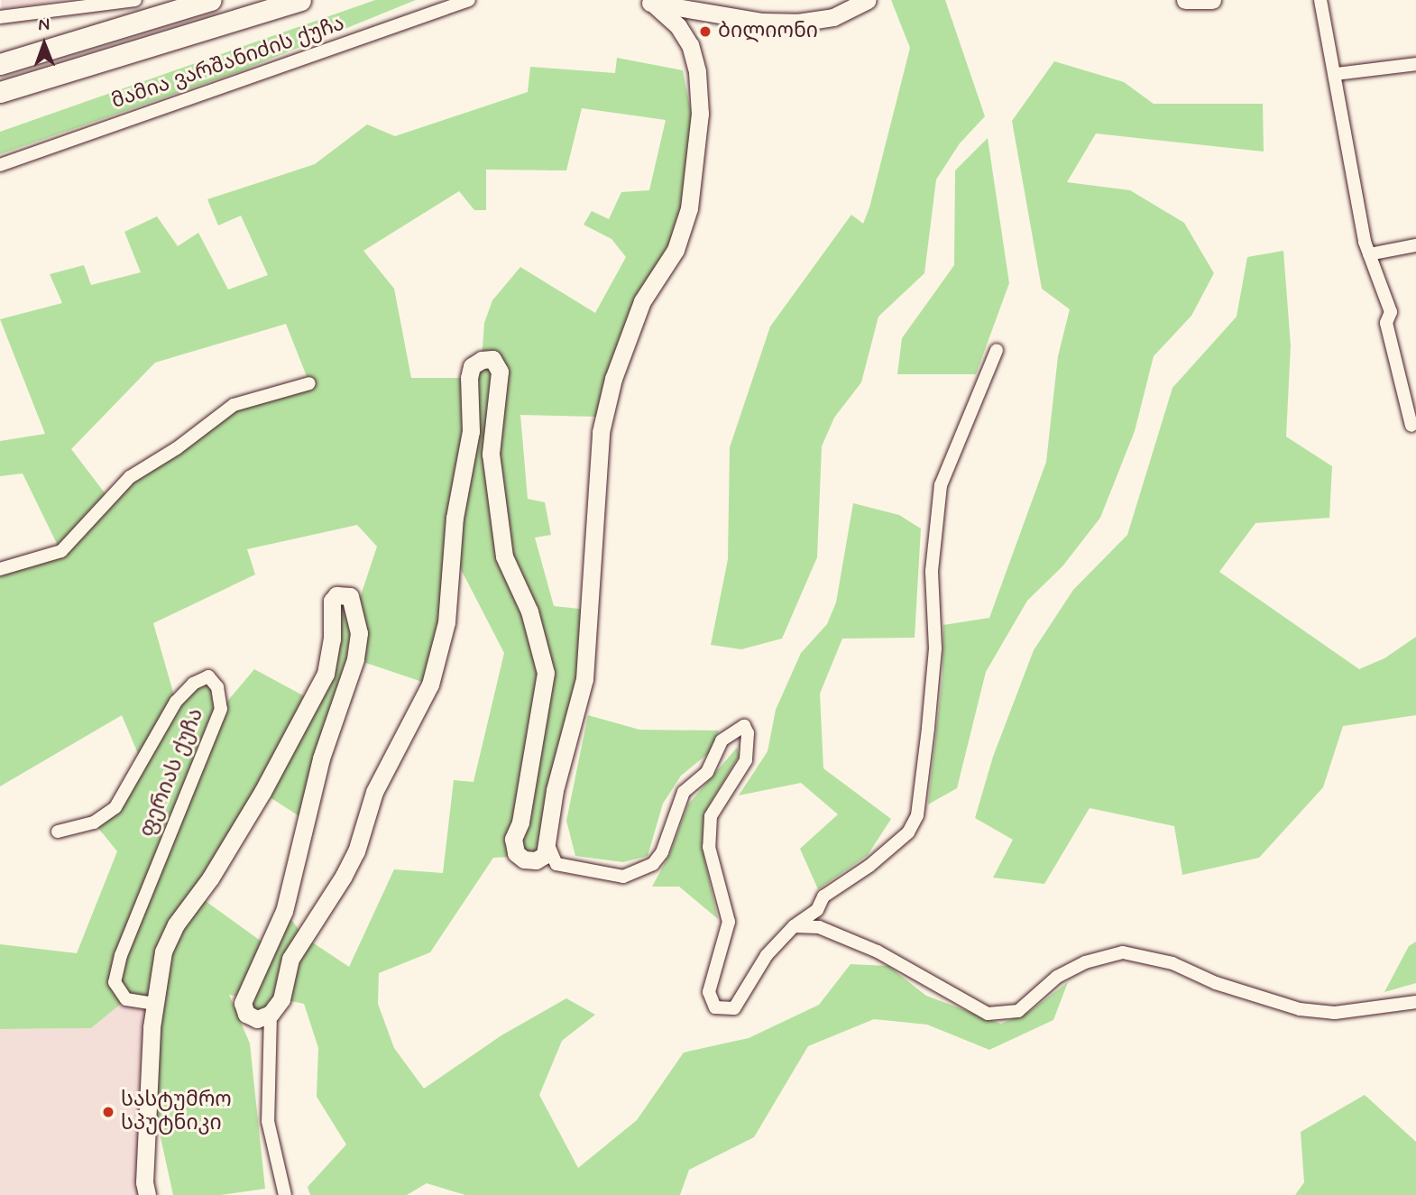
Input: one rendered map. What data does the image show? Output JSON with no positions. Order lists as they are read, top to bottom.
{
  "streets": {
    "street": ["მამია ვარშანიძის ქუჩა", "ფერიას ქუჩა"]
  },
  "places": ["ბილიონი", "სასტუმრო სპუტნიკი"],
  "north": "top"
}
